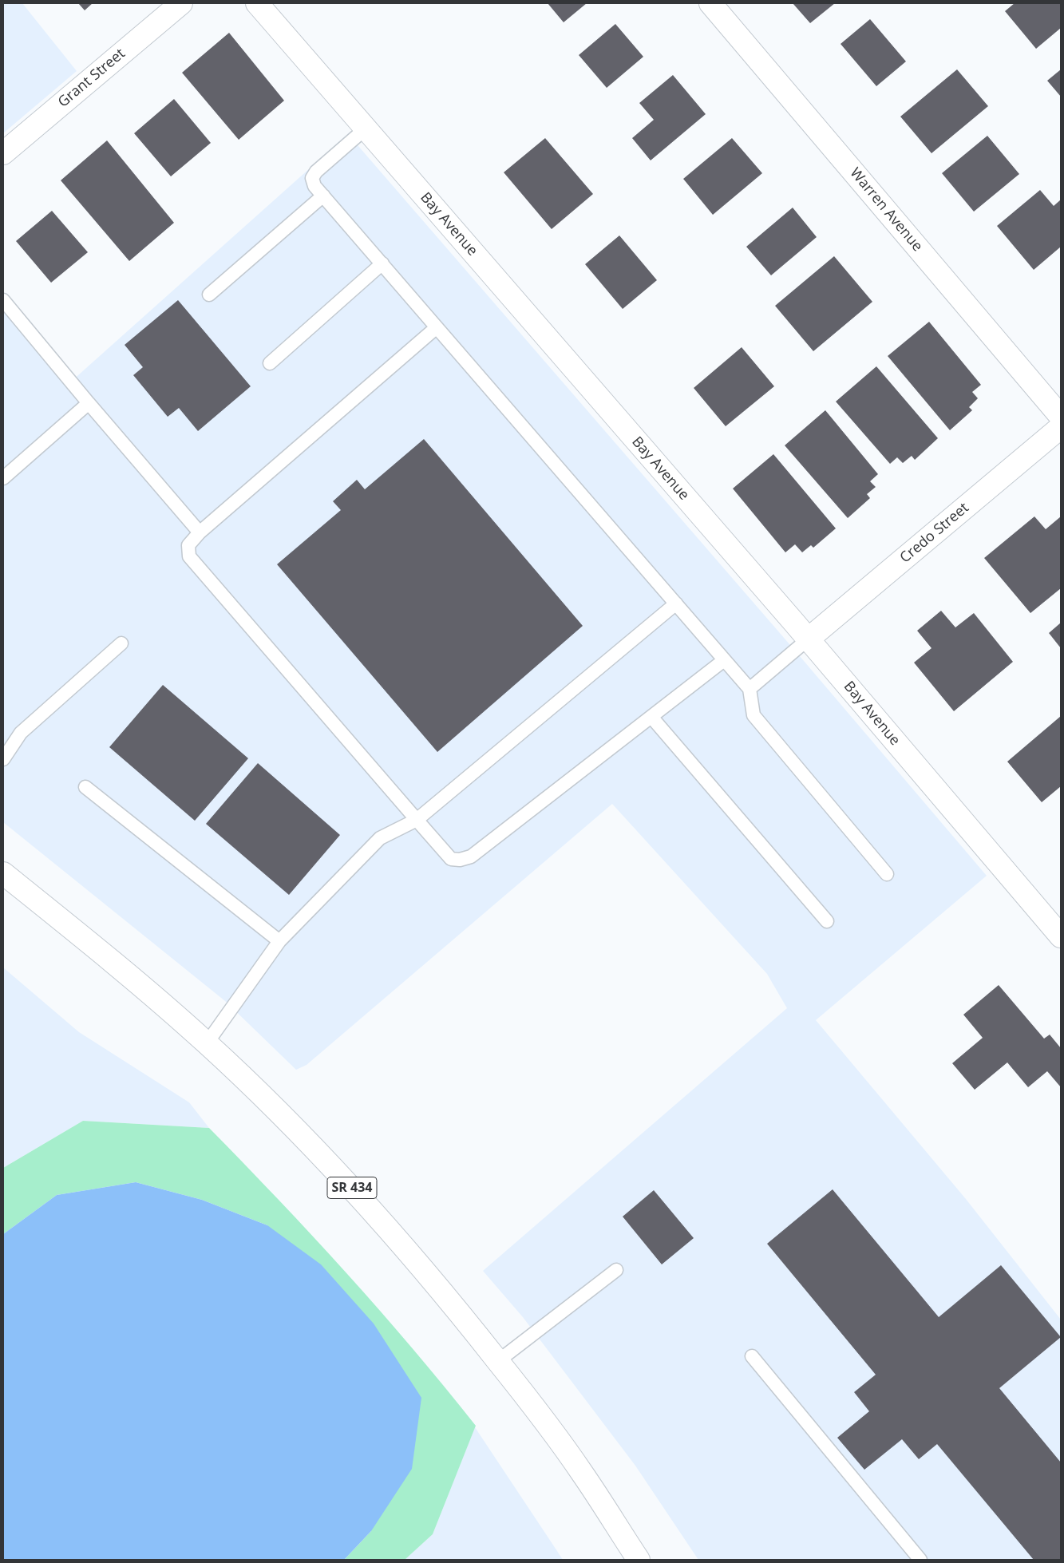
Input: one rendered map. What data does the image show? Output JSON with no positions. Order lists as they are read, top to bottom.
{
  "streets": {
    "street": [
      "Grant Street",
      "Warren Avenue",
      "Bay Avenue",
      "Credo Street",
      "SR 434"
    ]
  },
  "crossings": [
    ["Bay Avenue", "Credo Street"]
  ]
}
